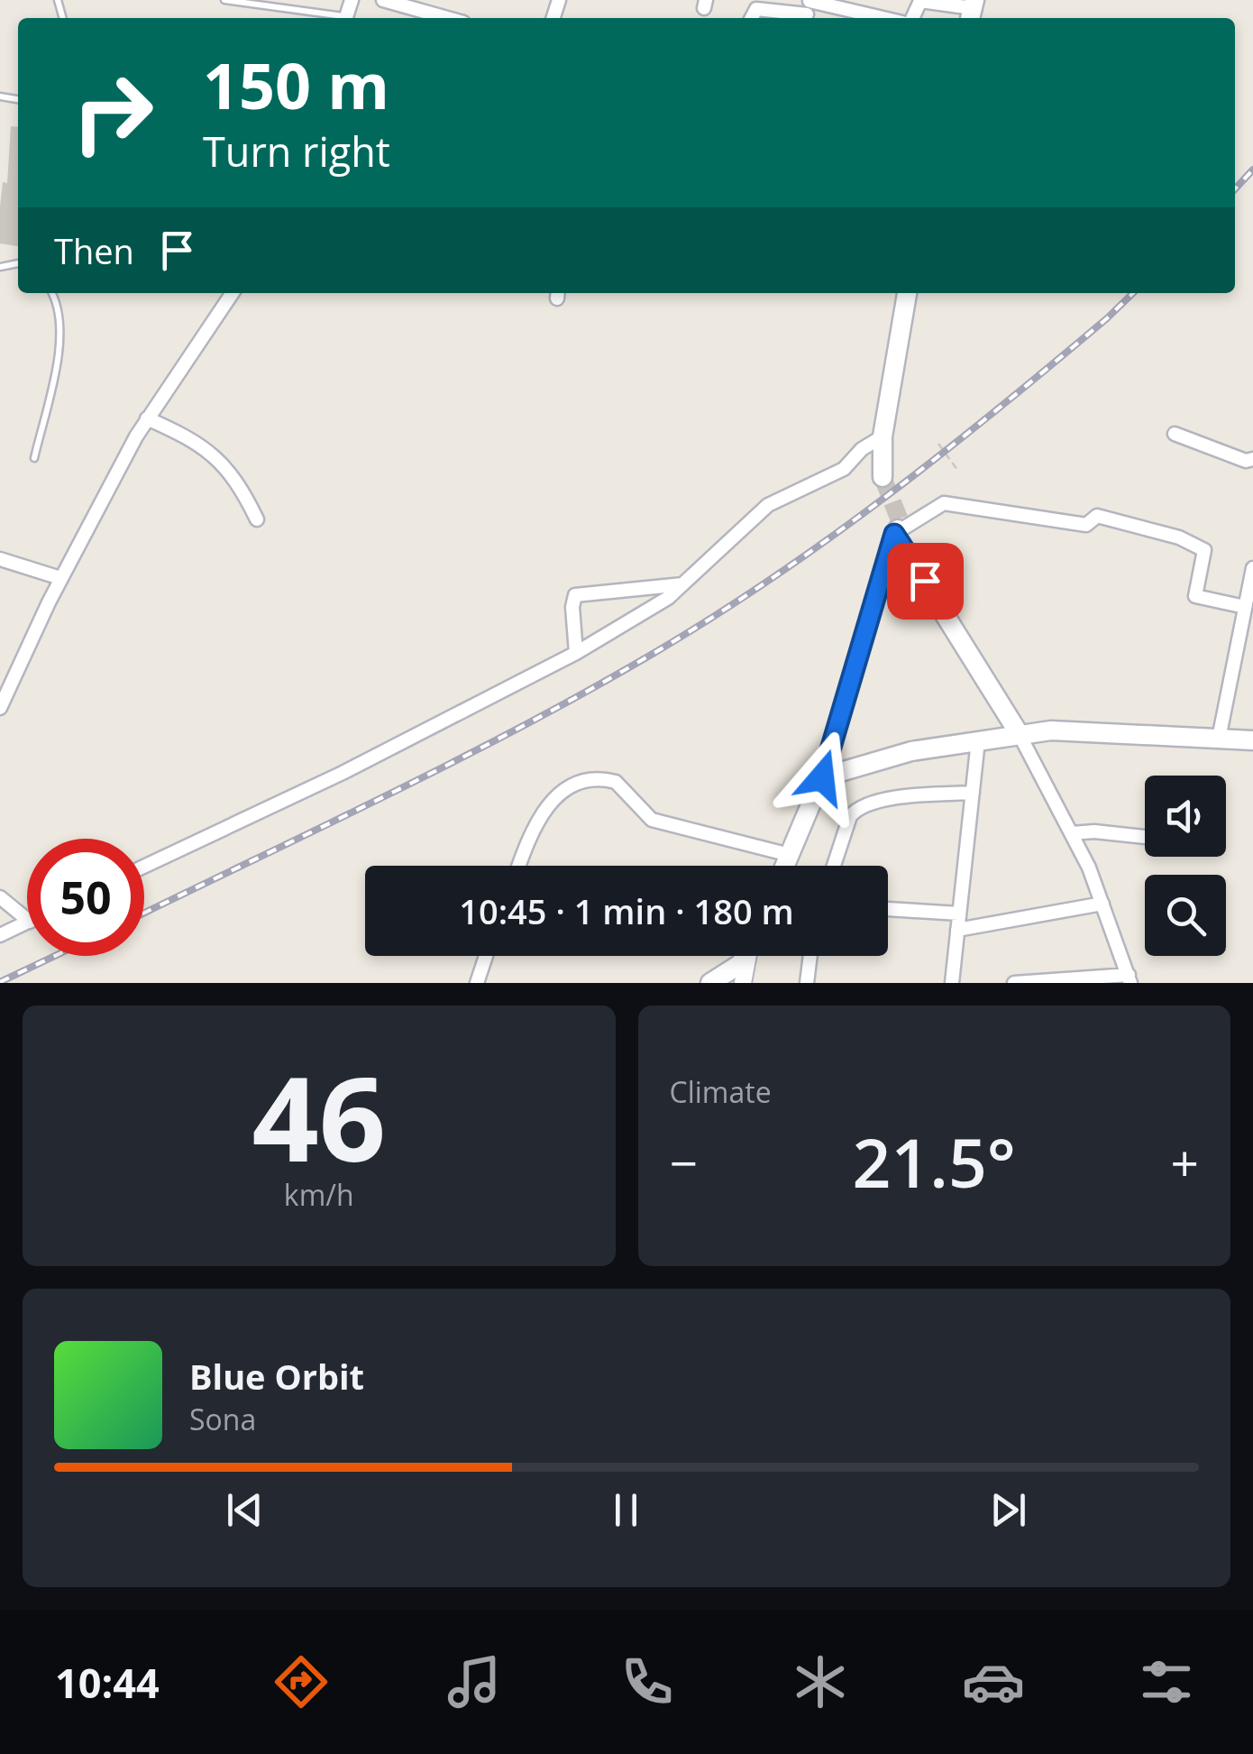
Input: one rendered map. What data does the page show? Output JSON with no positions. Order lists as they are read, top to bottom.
{
  "page": {
    "turn": ["150 m", "Turn right"],
    "then": "Then",
    "limit": "50",
    "trip": "10:45 · 1 min · 180 m",
    "tile": [
      ["46", "km/h"],
      "Climate"
    ],
    "heat": ["−", "21.5°", "+"],
    "song": ["Blue Orbit", "Sona"],
    "tabs": "10:44"
  }
}
